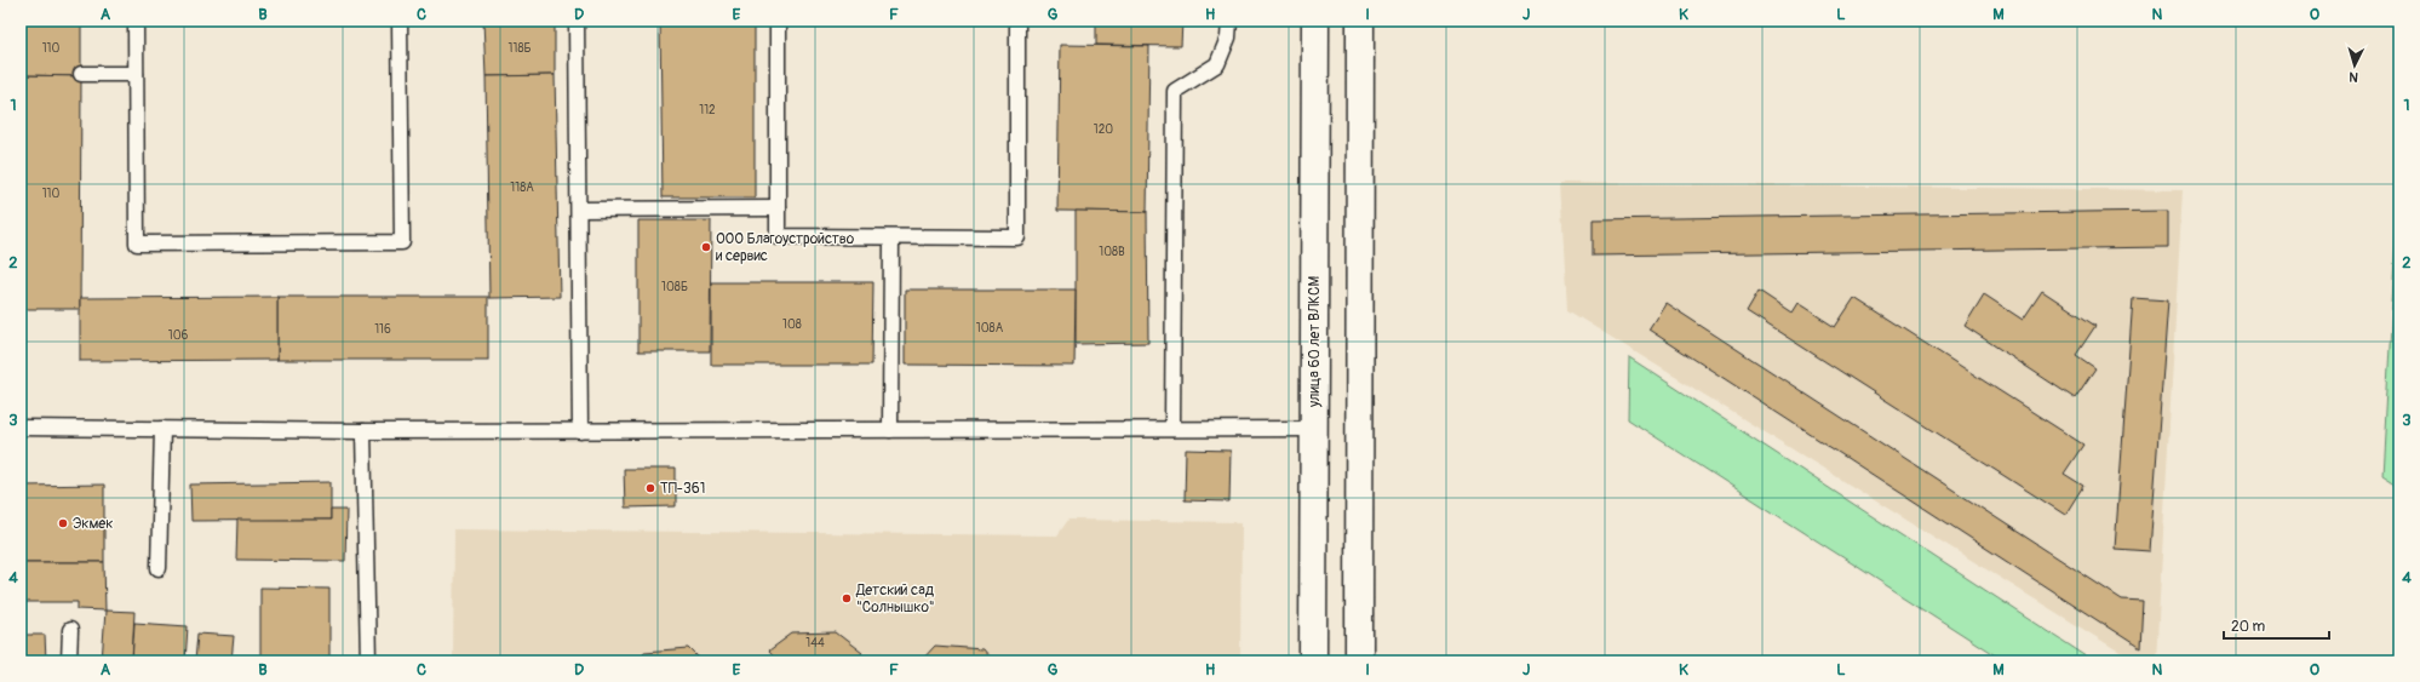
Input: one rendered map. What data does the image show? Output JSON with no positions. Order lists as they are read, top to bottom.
{
  "streets": {
    "street": ["улица 60 лет ВЛКСМ"]
  },
  "places": [
    "ООО Благоустройство и сервис",
    "ТП-361",
    "Экмек",
    "Детский сад \"Солнышко\""
  ],
  "house_numbers": [
    "110",
    "118Б",
    "112",
    "120",
    "118А",
    "110",
    "108В",
    "108Б",
    "108",
    "108А",
    "116",
    "106",
    "144"
  ],
  "scale_bar": "20 m",
  "north": "bottom",
  "grid": {
    "columns": [
      "A",
      "B",
      "C",
      "D",
      "E",
      "F",
      "G",
      "H",
      "I",
      "J",
      "K",
      "L",
      "M",
      "N",
      "O"
    ],
    "rows": [
      "1",
      "2",
      "3",
      "4"
    ]
  }
}
